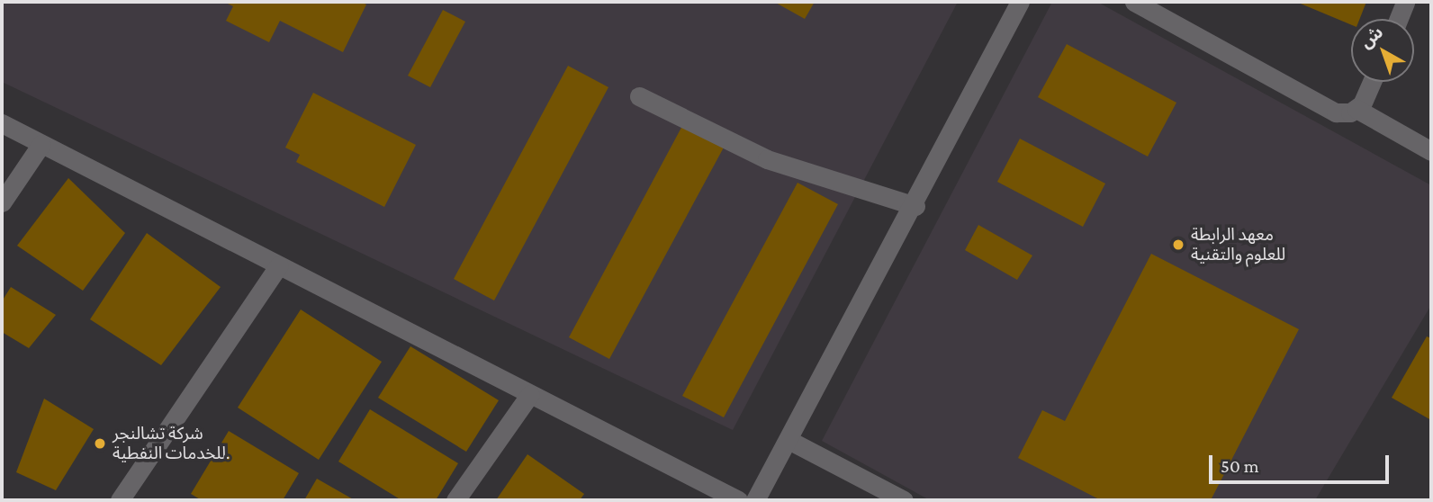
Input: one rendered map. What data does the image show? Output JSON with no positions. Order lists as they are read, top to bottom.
{
  "places": ["معهد الرابطة للعلوم والتقنية", "شركة تشالنجر للخدمات النفطية."],
  "scale_bar": "50 m",
  "north": "top left"
}
